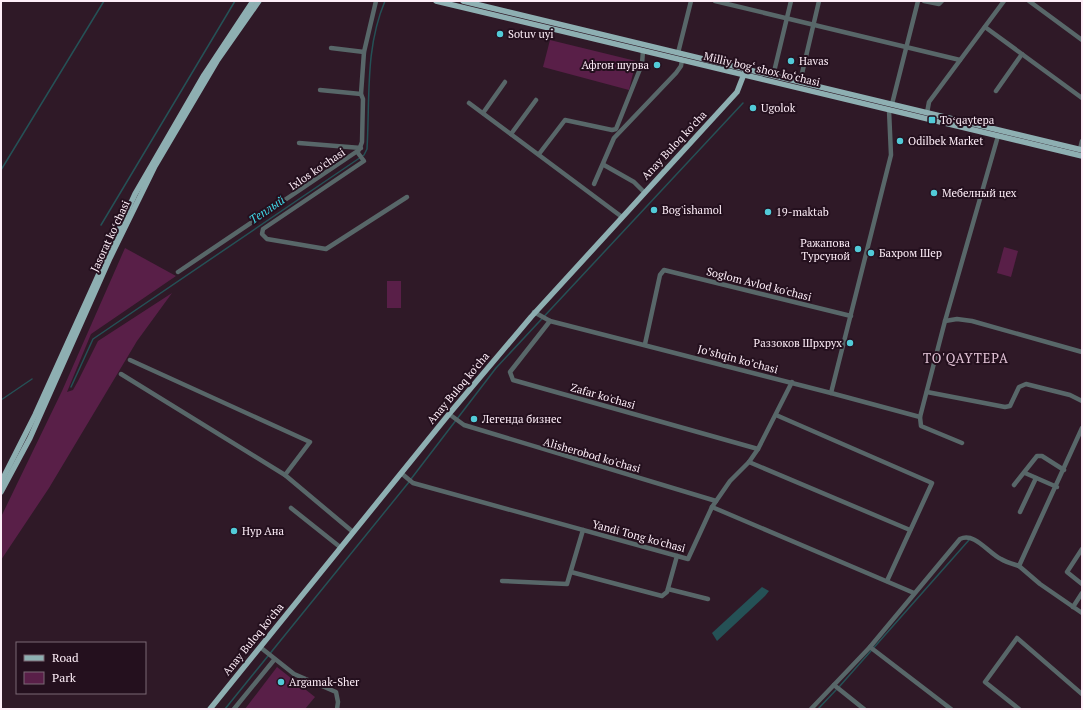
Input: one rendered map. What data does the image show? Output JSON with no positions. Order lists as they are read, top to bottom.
{
  "streets": {
    "main road": ["Milliy bog‘ shox ko‘chasi", "Anay Buloq ko'cha", "Jasorat koʻchasi"],
    "street": [
      "Ixlos ko'chasi",
      "Soglom Avlod ko'chasi",
      "Joʼshqin koʼchasi",
      "Zafar ko'chasi",
      "Alisherobod ko'chasi",
      "Yandi Tong ko'chasi"
    ]
  },
  "crossings": [
    ["Milliy bog‘ shox ko‘chasi", "Anay Buloq ko'cha"],
    ["Anay Buloq ko'cha", "Joʼshqin koʼchasi"],
    ["Anay Buloq ko'cha", "Alisherobod ko'chasi"],
    ["Anay Buloq ko'cha", "Yandi Tong ko'chasi"],
    ["Soglom Avlod ko'chasi", "Joʼshqin koʼchasi"],
    ["Joʼshqin koʼchasi", "Zafar ko'chasi"],
    ["Joʼshqin koʼchasi", "Yandi Tong ko'chasi"],
    ["Zafar ko'chasi", "Yandi Tong ko'chasi"],
    ["Alisherobod ko'chasi", "Yandi Tong ko'chasi"]
  ],
  "districts": ["TO'QAYTEPA"],
  "water": ["Теплый"],
  "places": {
    "other": [
      "Sotuv uyi",
      "Havas",
      "Афгон шурва",
      "Ugolok",
      "Odilbek Market",
      "Мебелный цех",
      "Bog'ishamol",
      "19-maktab",
      "Ражапова Турсуной",
      "Бахром Шер",
      "Раззоков Шрхрух",
      "Легенда бизнес",
      "Нур Ана",
      "Argamak-Sher"
    ],
    "transit": ["Toʻqaytepa"]
  },
  "legend": ["Road", "Park"]
}
